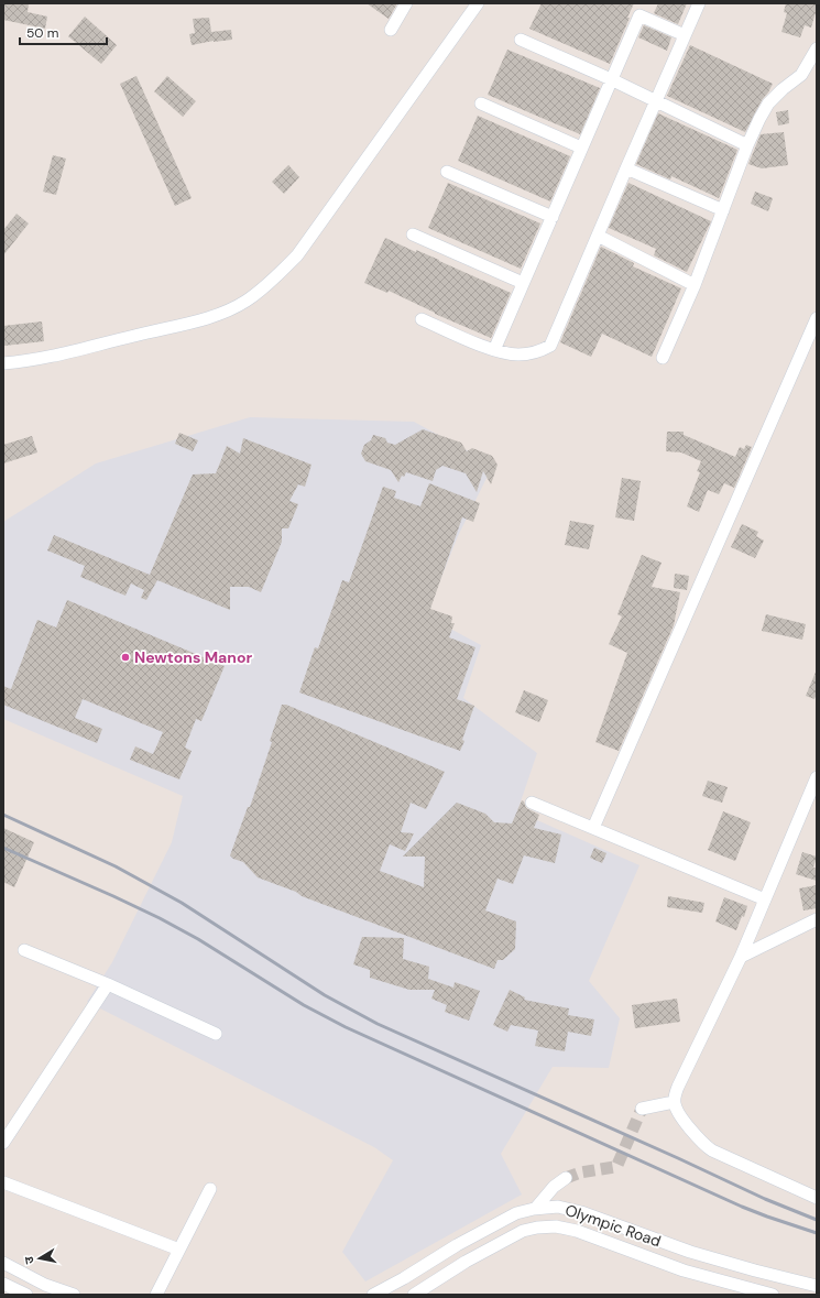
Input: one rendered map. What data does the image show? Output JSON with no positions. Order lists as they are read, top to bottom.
{
  "streets": {
    "street": ["Olympic Road"]
  },
  "places": ["Newtons Manor"],
  "scale_bar": "50 m",
  "north": "left"
}
